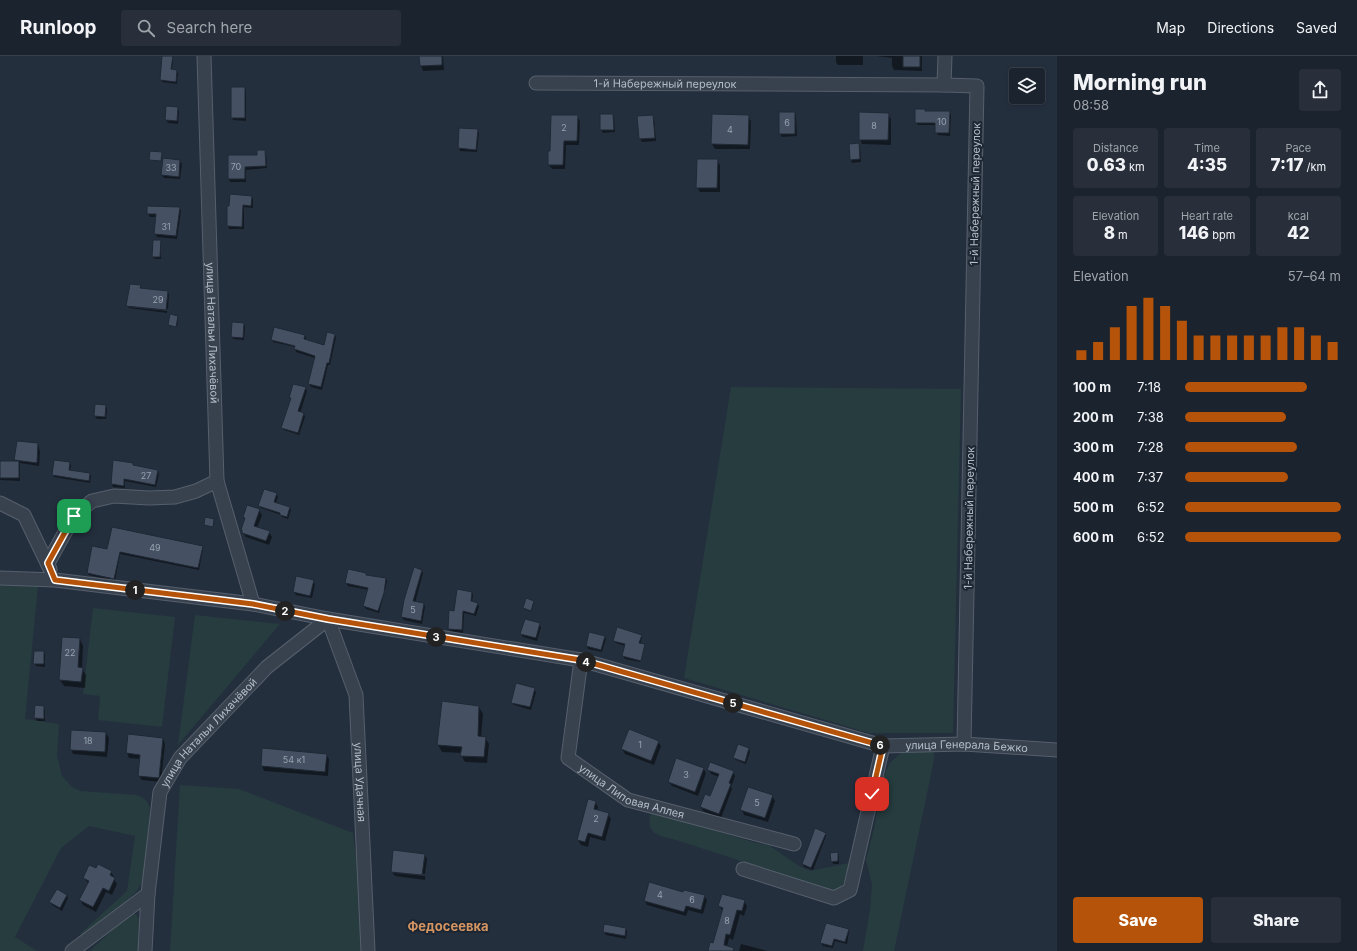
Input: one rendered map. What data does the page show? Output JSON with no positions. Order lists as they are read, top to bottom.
{
  "streets": {
    "street": [
      "1-й Набережный переулок",
      "улица Натальи Лихачёвой",
      "улица Генерала Бежко",
      "улица Удачная",
      "улица Липовая Аллея"
    ]
  },
  "crossings": [
    ["1-й Набережный переулок", "улица Генерала Бежко"],
    ["улица Натальи Лихачёвой", "улица Генерала Бежко"],
    ["улица Натальи Лихачёвой", "улица Удачная"],
    ["улица Генерала Бежко", "улица Удачная"],
    ["улица Генерала Бежко", "улица Липовая Аллея"]
  ],
  "districts": ["Федосеевка"],
  "house_numbers": [
    "10",
    "6",
    "8",
    "2",
    "4",
    "70",
    "33",
    "31",
    "29",
    "27",
    "49",
    "5",
    "22",
    "18",
    "1",
    "54 к1",
    "3",
    "5",
    "2",
    "4",
    "6",
    "8"
  ],
  "page": {
    "header": "Runloop",
    "search": "Search here",
    "nav": ["Map", "Directions", "Saved"],
    "heading": ["Morning run", "08:58"],
    "stats": [
      ["Distance", "0.63 km"],
      ["Time", "4:35"],
      ["Pace", "7:17 /km"],
      ["Elevation", "8 m"],
      ["Heart rate", "146 bpm"],
      ["kcal", "42"]
    ],
    "chart": ["Elevation", "57–64 m"],
    "list": [
      {
        "name": "100 m",
        "note": "7:18"
      },
      {
        "name": "200 m",
        "note": "7:38"
      },
      {
        "name": "300 m",
        "note": "7:28"
      },
      {
        "name": "400 m",
        "note": "7:37"
      },
      {
        "name": "500 m",
        "note": "6:52"
      },
      {
        "name": "600 m",
        "note": "6:52"
      }
    ],
    "pins": [
      "1",
      "2",
      "3",
      "4",
      "5",
      "6"
    ],
    "buttons": ["Save", "Share"]
  }
}
